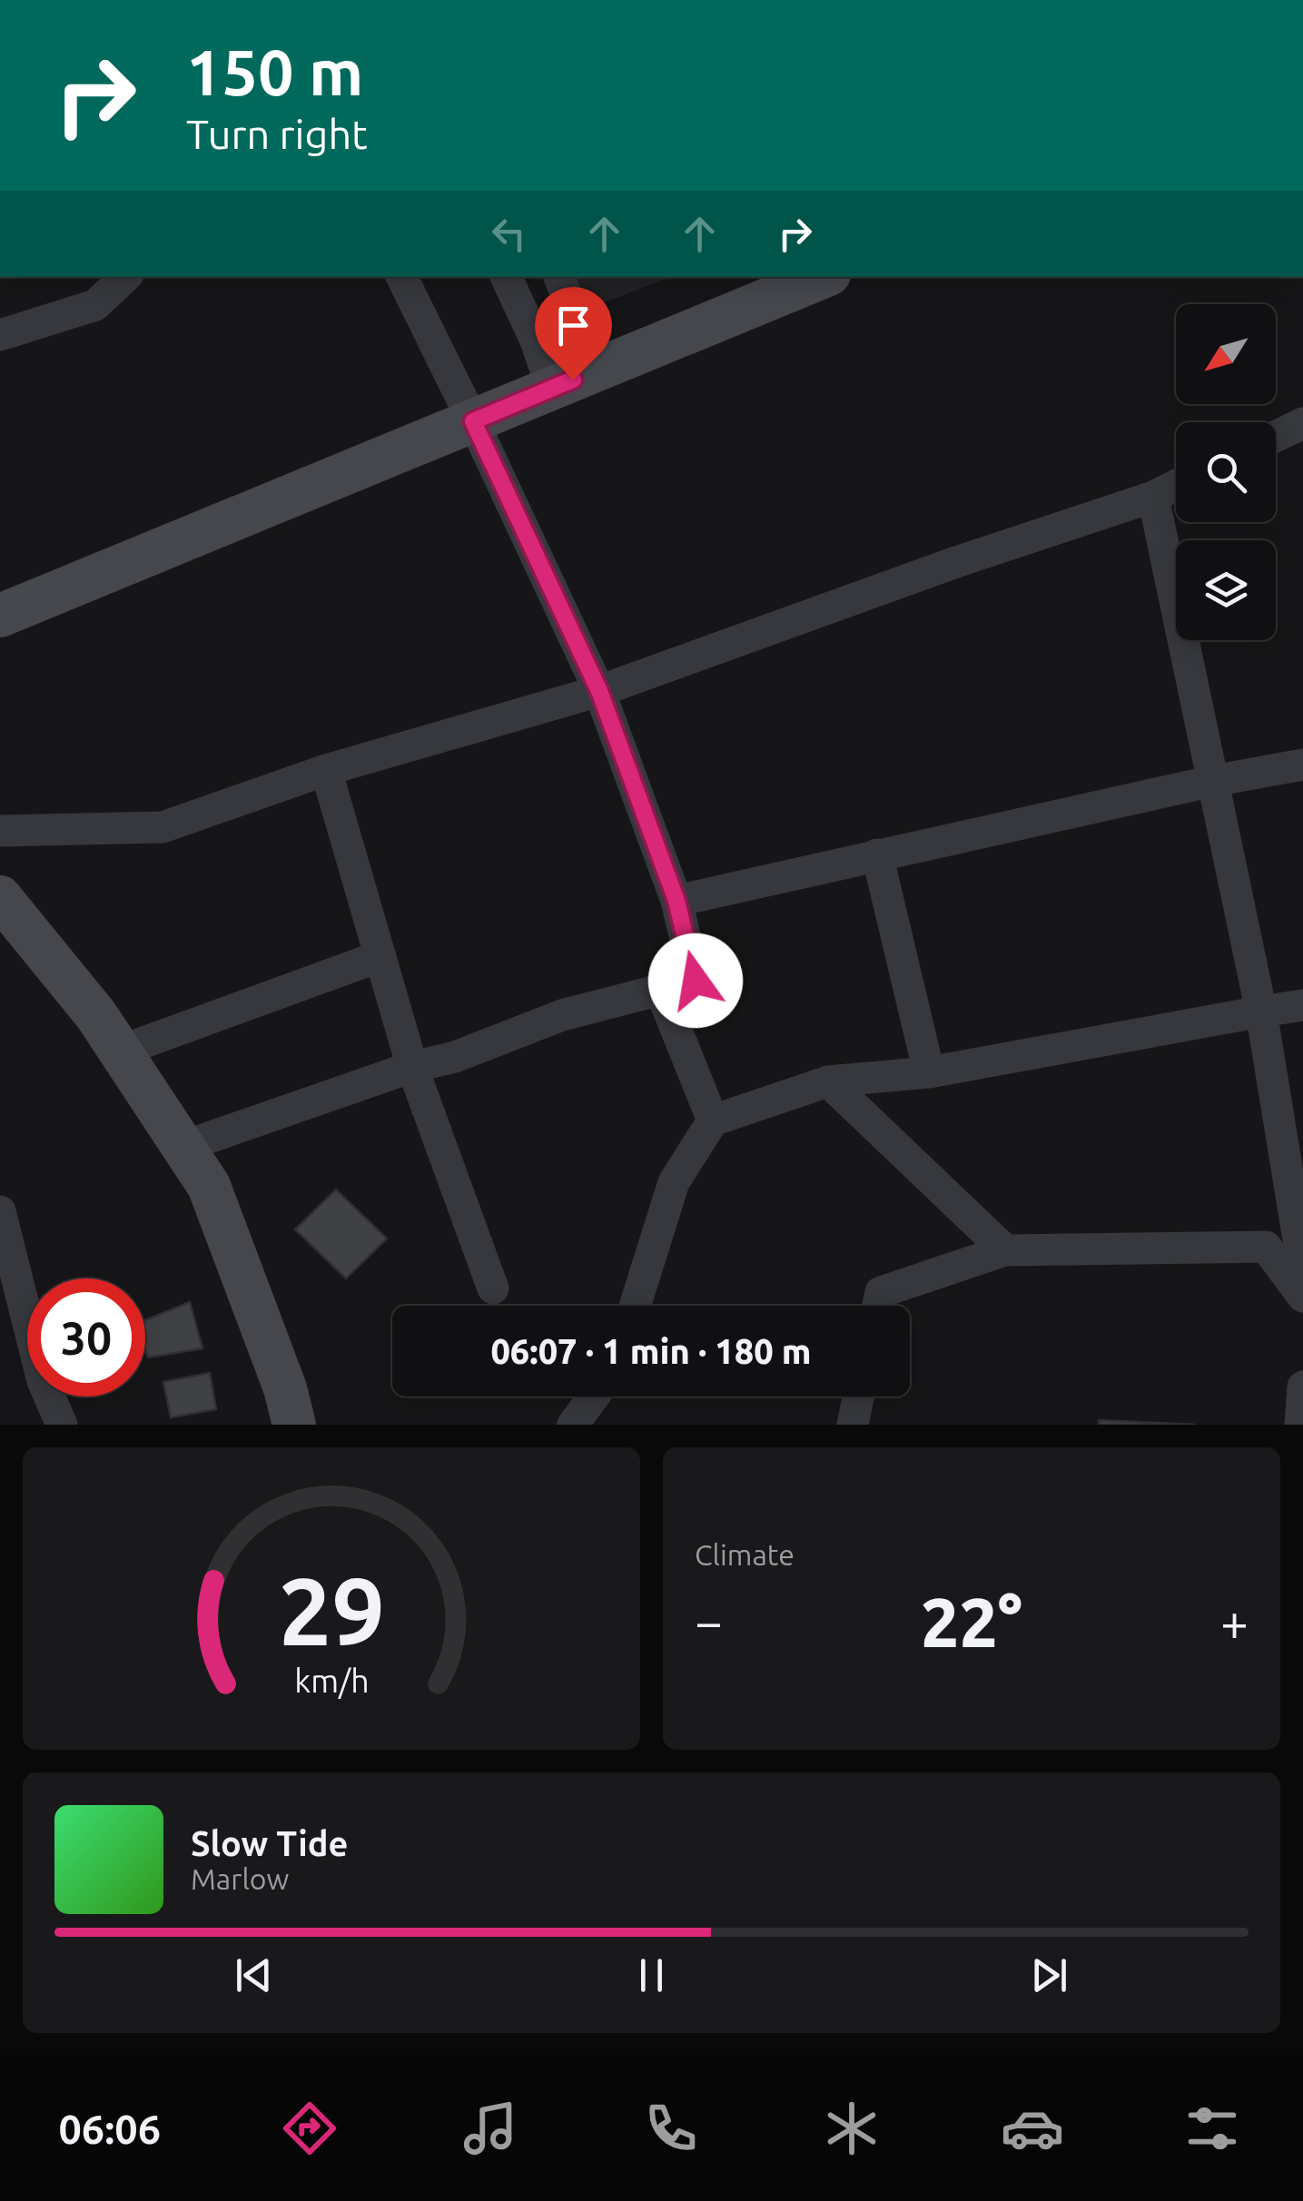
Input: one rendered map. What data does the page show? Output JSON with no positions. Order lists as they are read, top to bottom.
{
  "north": "bottom left",
  "page": {
    "turn": ["150 m", "Turn right"],
    "limit": "30",
    "trip": "06:07 · 1 min · 180 m",
    "tile": "Climate",
    "heat": ["−", "22°", "+"],
    "song": ["Slow Tide", "Marlow"],
    "tabs": "06:06",
    "gauge": ["29", "km/h"]
  }
}
